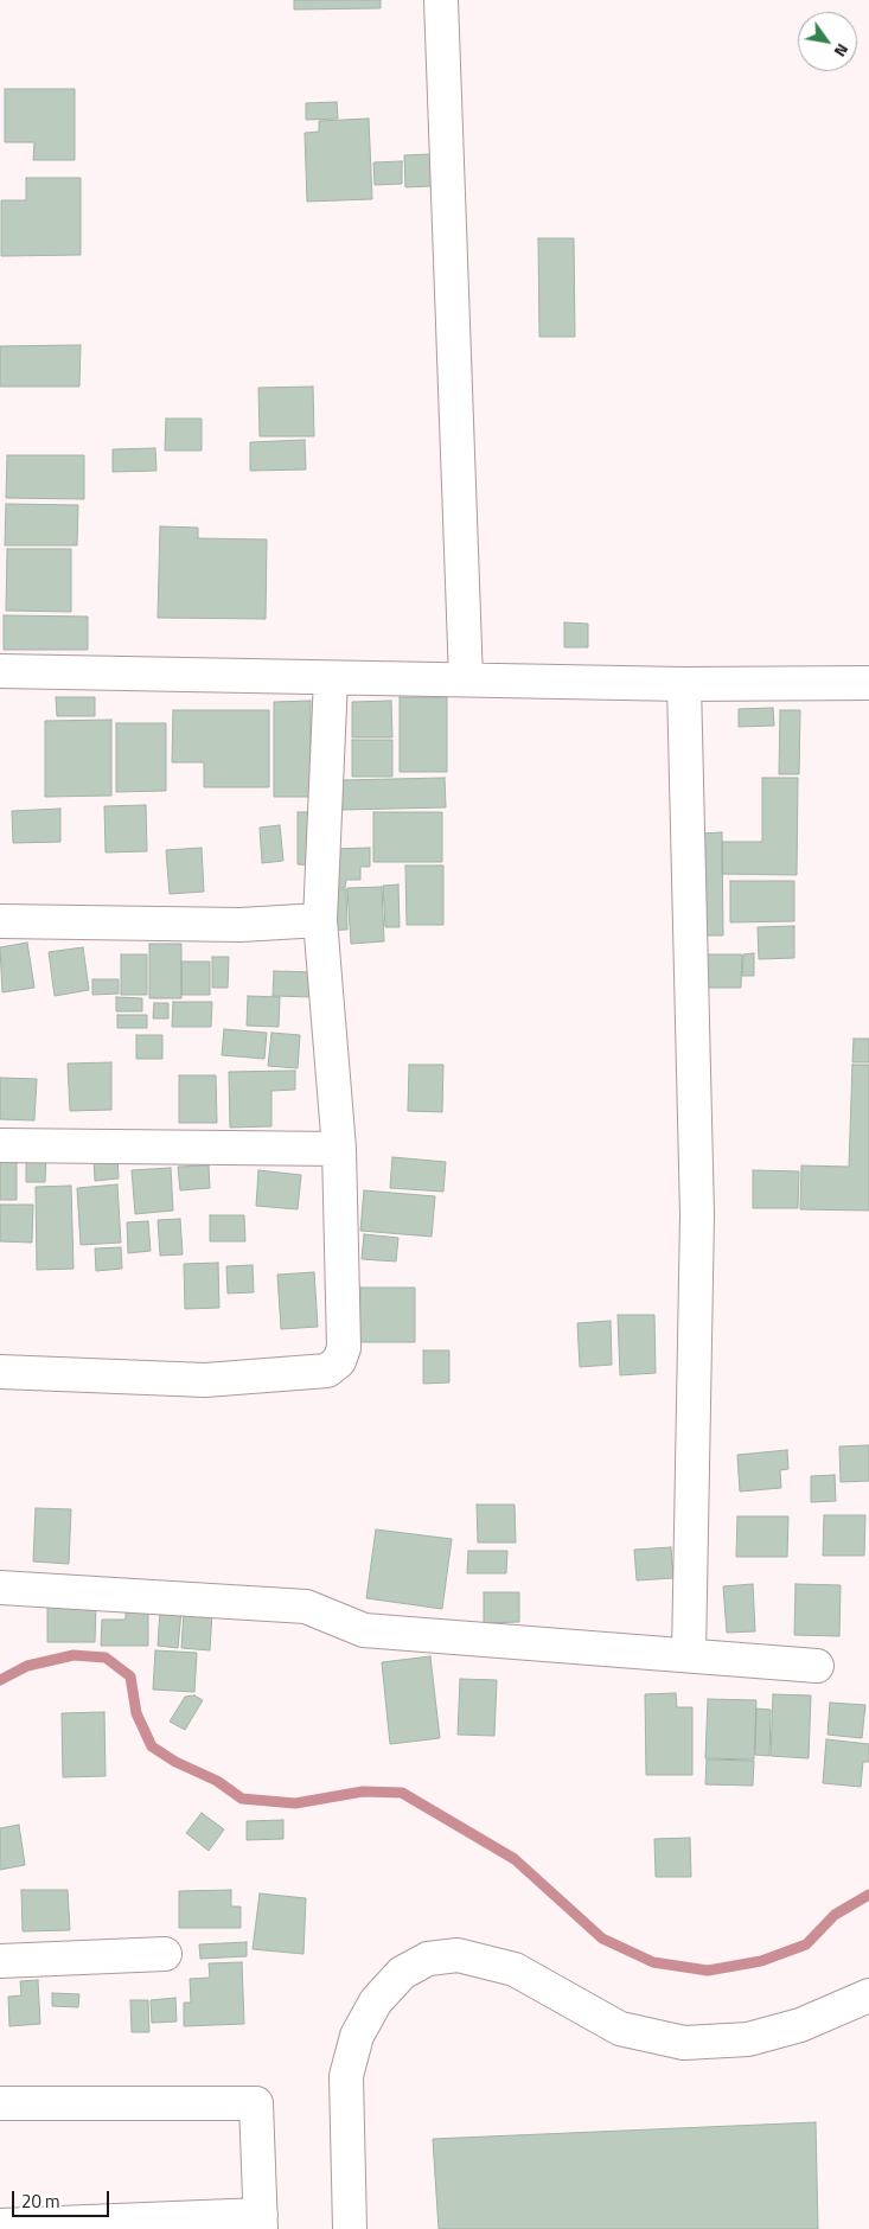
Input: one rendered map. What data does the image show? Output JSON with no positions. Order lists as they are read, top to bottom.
{
  "scale_bar": "20 m",
  "north": "bottom right"
}
